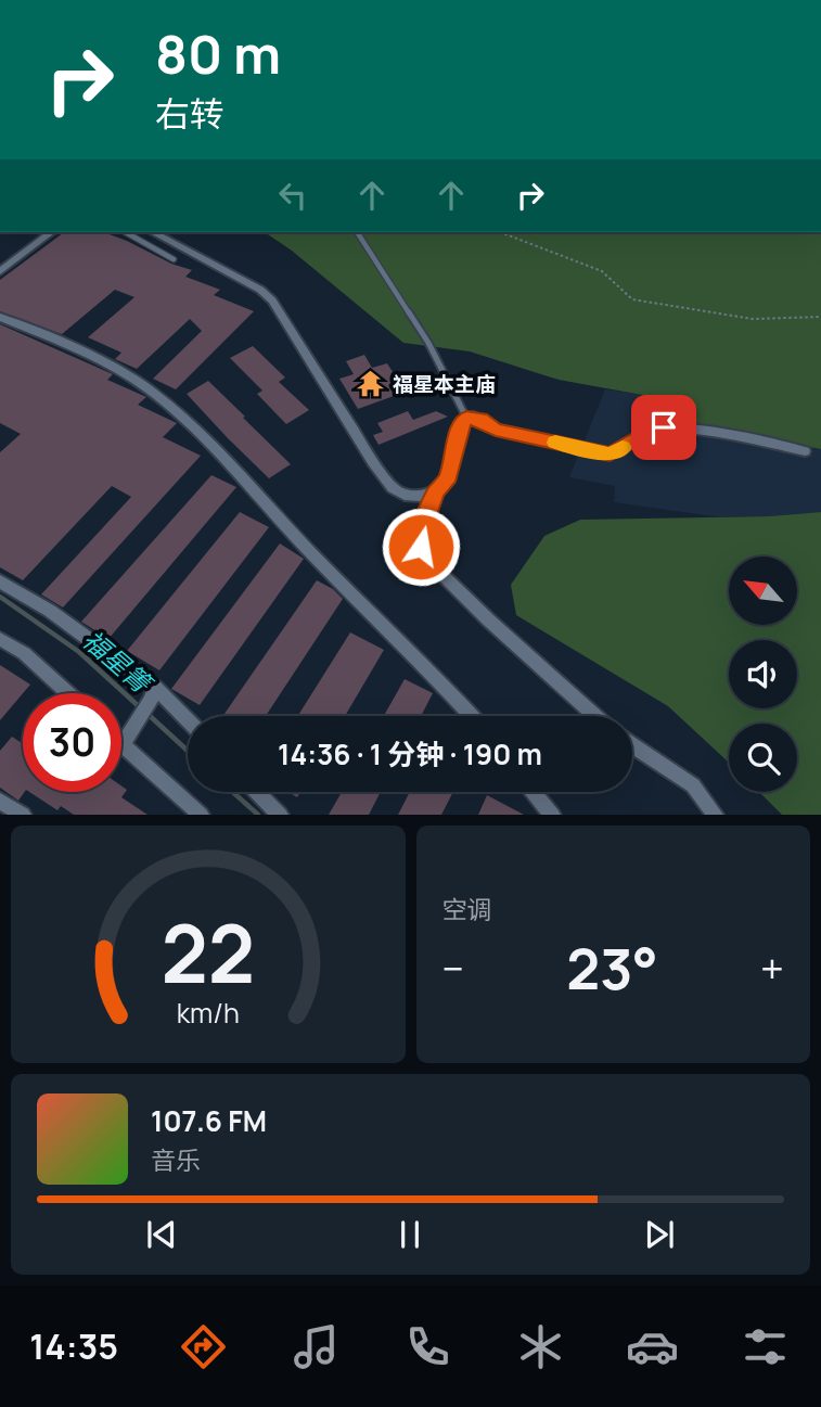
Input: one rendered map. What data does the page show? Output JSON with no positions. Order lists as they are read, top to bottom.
{
  "water": ["福星箐"],
  "places": {
    "temple": ["福星本主庙"]
  },
  "north": "top left",
  "page": {
    "turn": ["80 m", "右转"],
    "limit": "30",
    "trip": "14:36 · 1 分钟 · 190 m",
    "tile": "空调",
    "heat": ["−", "23°", "+"],
    "song": ["107.6 FM", "音乐"],
    "tabs": "14:35",
    "gauge": ["22", "km/h"]
  }
}
